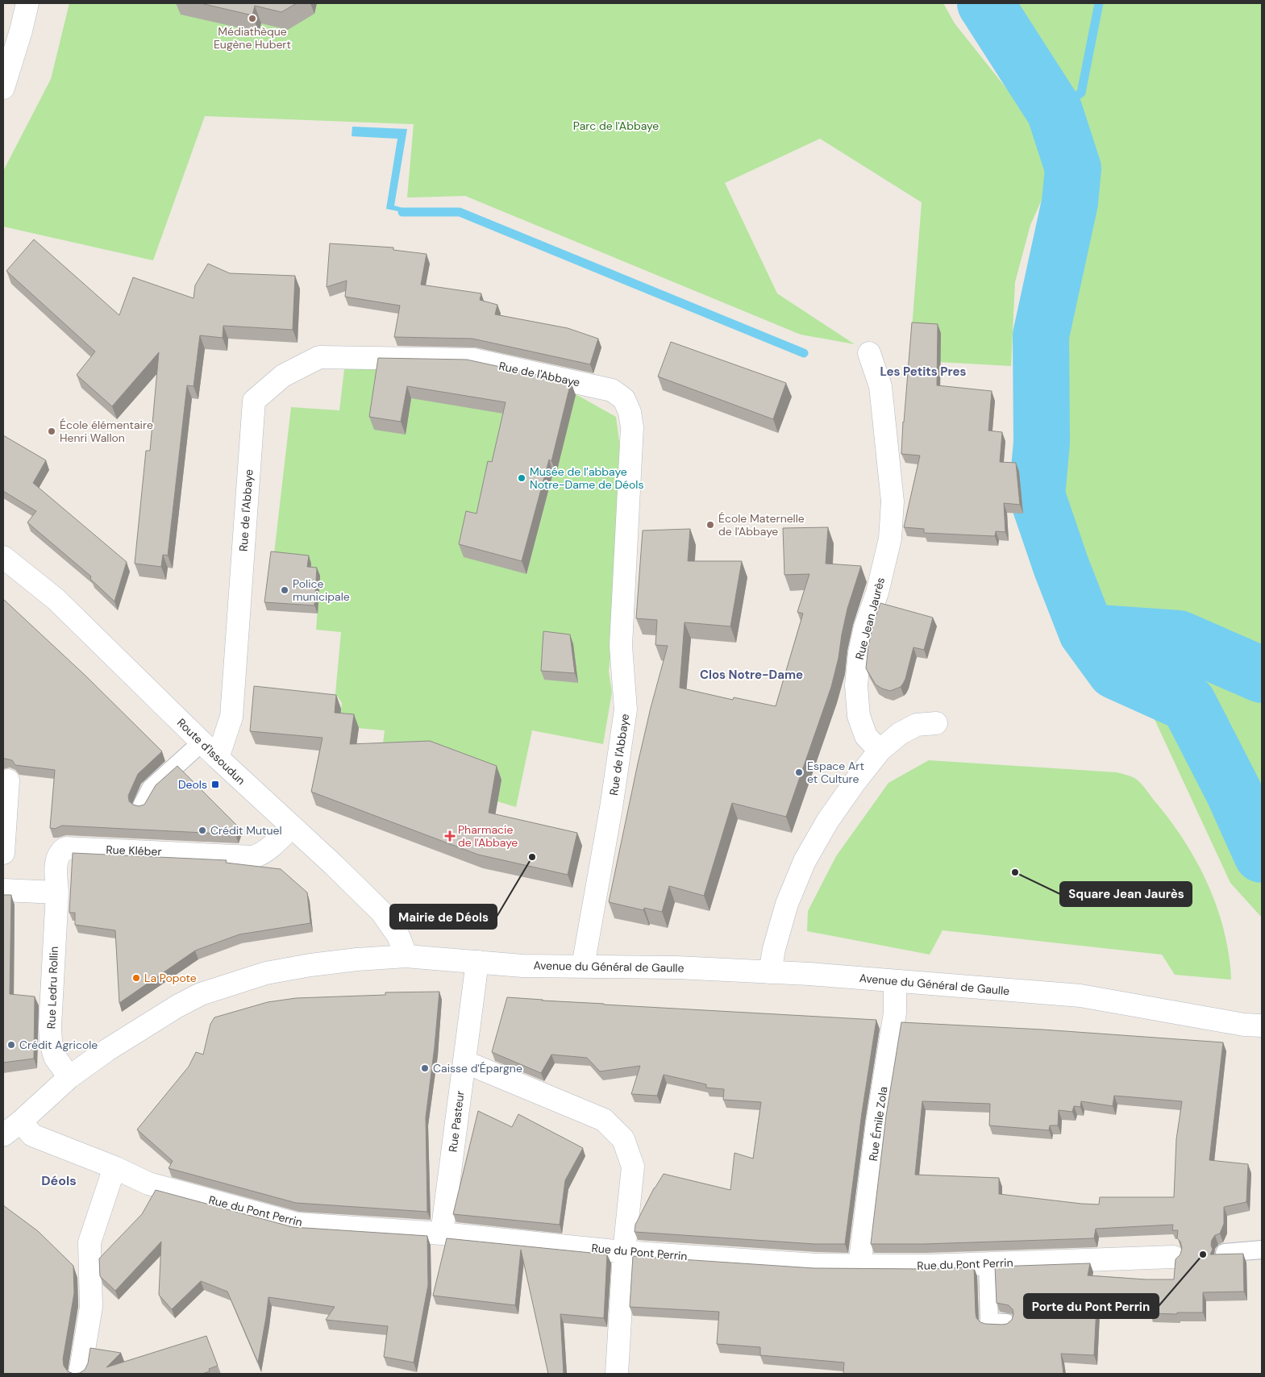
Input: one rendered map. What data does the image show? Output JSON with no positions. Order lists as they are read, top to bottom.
{
  "streets": {
    "street": [
      "Rue de l'Abbaye",
      "Rue Jean Jaurès",
      "Route d'Issoudun",
      "Rue Kléber",
      "Avenue du Général de Gaulle",
      "Rue Ledru Rollin",
      "Rue Pasteur",
      "Rue Émile Zola",
      "Rue du Pont Perrin"
    ]
  },
  "crossings": [
    ["Rue de l'Abbaye", "Route d'Issoudun"],
    ["Rue de l'Abbaye", "Avenue du Général de Gaulle"],
    ["Route d'Issoudun", "Rue Kléber"],
    ["Route d'Issoudun", "Avenue du Général de Gaulle"],
    ["Rue Kléber", "Rue Ledru Rollin"],
    ["Avenue du Général de Gaulle", "Rue Ledru Rollin"],
    ["Avenue du Général de Gaulle", "Rue Pasteur"],
    ["Avenue du Général de Gaulle", "Rue Émile Zola"],
    ["Avenue du Général de Gaulle", "Rue du Pont Perrin"],
    ["Rue Pasteur", "Rue du Pont Perrin"],
    ["Rue Émile Zola", "Rue du Pont Perrin"]
  ],
  "districts": ["Les Petits Pres", "Clos Notre-Dame", "Déols"],
  "parks": ["Parc de l'Abbaye"],
  "places": {
    "other": [
      "Médiathèque Eugène Hubert",
      "École élémentaire Henri Wallon",
      "Musée de l’abbaye Notre-Dame de Déols",
      "École Maternelle de l'Abbaye",
      "Police municipale",
      "Espace Art et Culture",
      "Crédit Mutuel",
      "Mairie de Déols",
      "Square Jean Jaurès",
      "La Popote",
      "Crédit Agricole",
      "Caisse d'Épargne",
      "Porte du Pont Perrin"
    ],
    "transit": ["Deols"],
    "health": ["Pharmacie de l'Abbaye"]
  }
}
